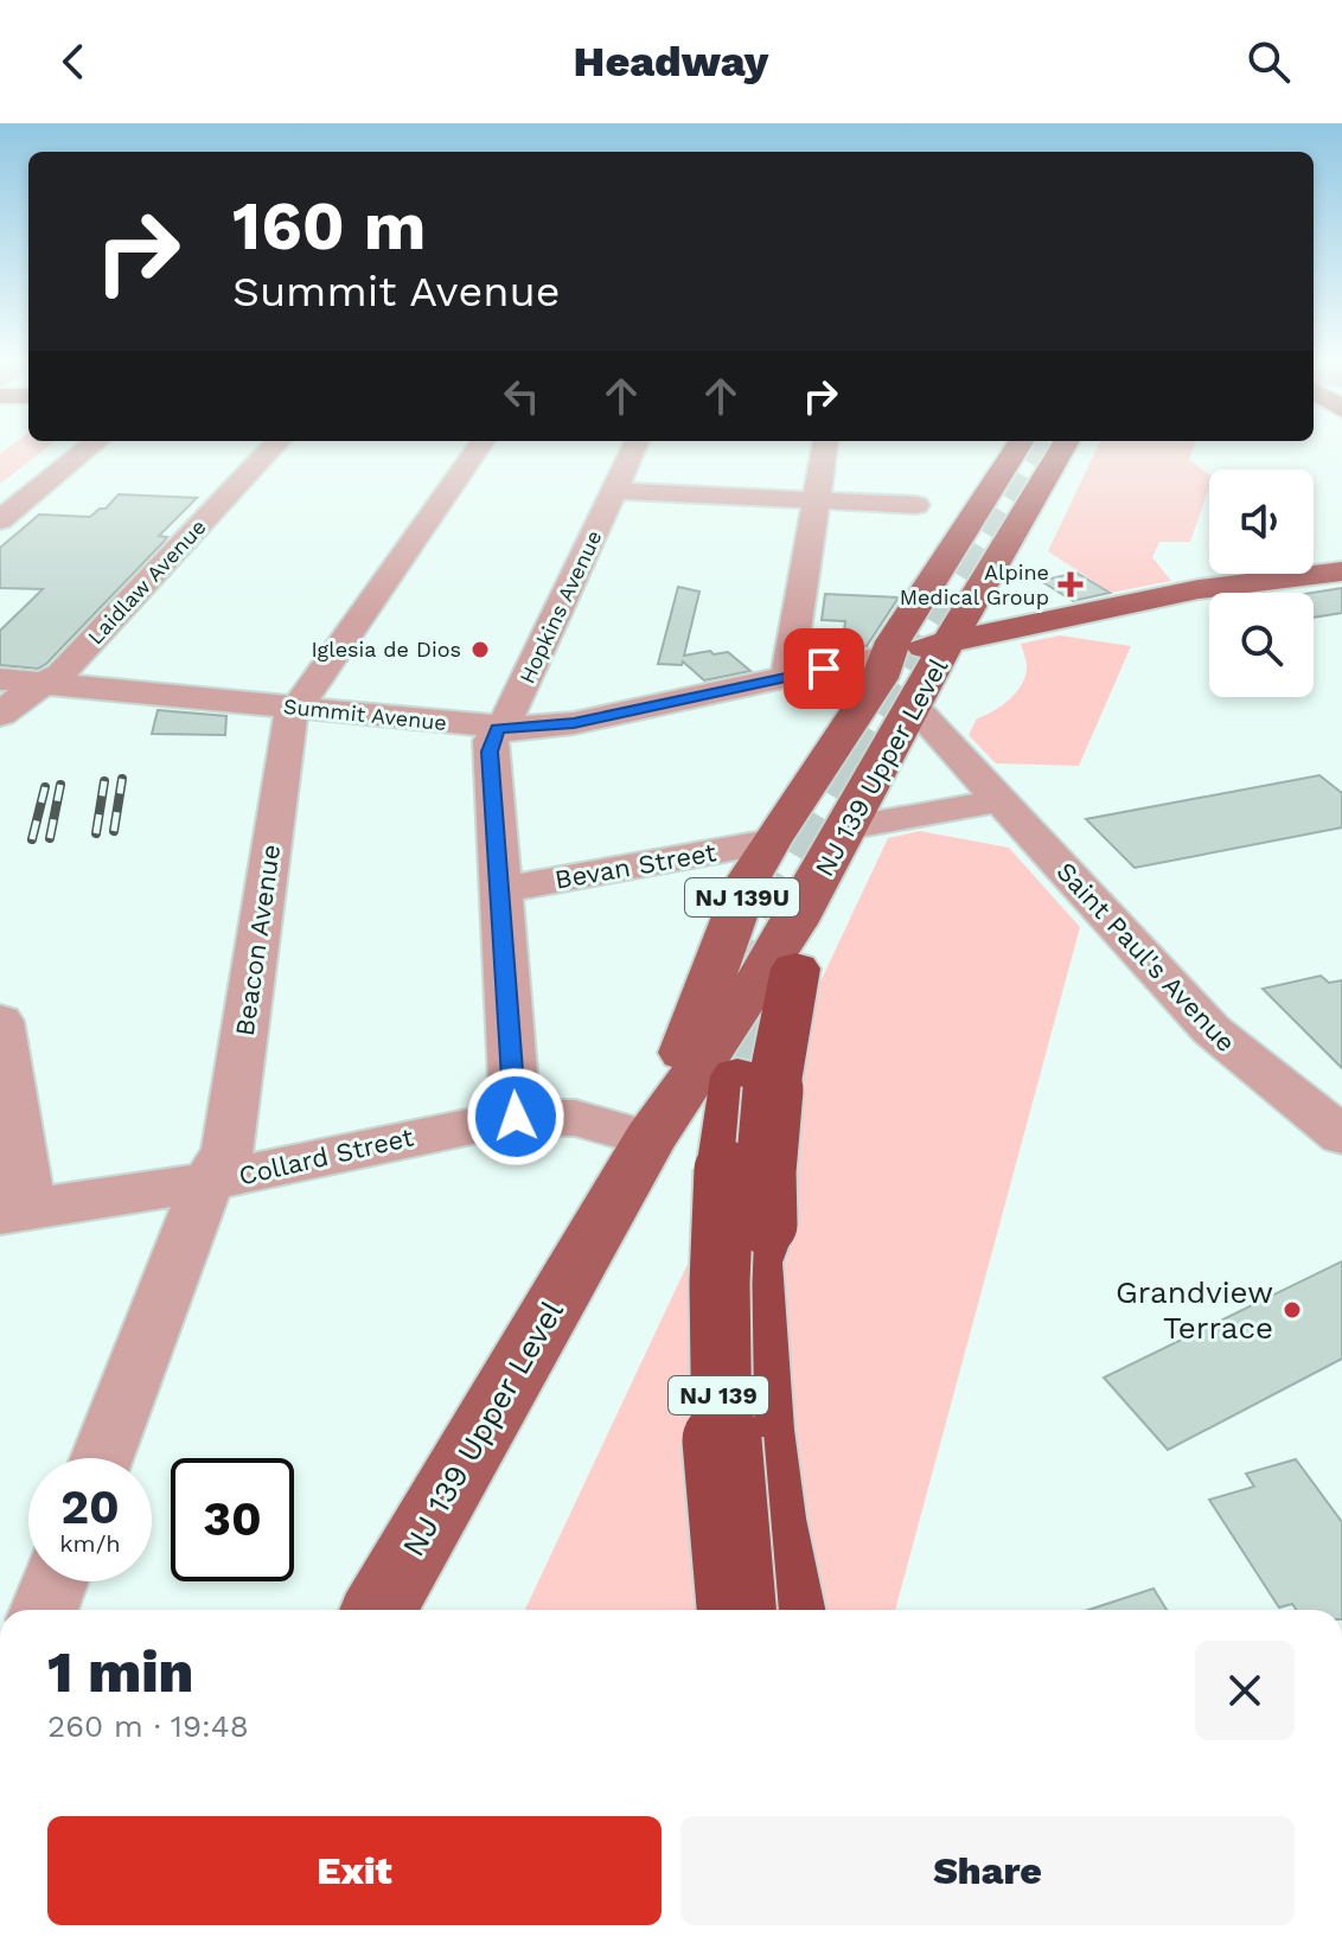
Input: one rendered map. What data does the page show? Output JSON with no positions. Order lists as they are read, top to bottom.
{
  "streets": {
    "highway": ["NJ 139"],
    "main road": ["Summit Avenue", "NJ 139 Upper Level", "NJ 139U"],
    "street": [
      "Laidlaw Avenue",
      "Hopkins Avenue",
      "Bevan Street",
      "Beacon Avenue",
      "Saint Paul's Avenue",
      "Collard Street"
    ]
  },
  "crossings": [
    ["Laidlaw Avenue", "Summit Avenue"],
    ["Hopkins Avenue", "Summit Avenue"],
    ["Hopkins Avenue", "Bevan Street"],
    ["Hopkins Avenue", "Collard Street"],
    ["Summit Avenue", "NJ 139 Upper Level"],
    ["Summit Avenue", "Beacon Avenue"],
    ["NJ 139 Upper Level", "Bevan Street"],
    ["NJ 139 Upper Level", "Saint Paul's Avenue"],
    ["NJ 139 Upper Level", "Collard Street"],
    ["Beacon Avenue", "Collard Street"]
  ],
  "places": {
    "health": ["Alpine Medical Group"],
    "other": ["Iglesia de Dios", "Grandview Terrace"]
  },
  "page": {
    "header": "Headway",
    "turn": ["160 m", "Summit Avenue"],
    "speed": "20 km/h",
    "limit": "30",
    "heading": ["1 min", "260 m · 19:48"],
    "buttons": ["Exit", "Share"]
  }
}
